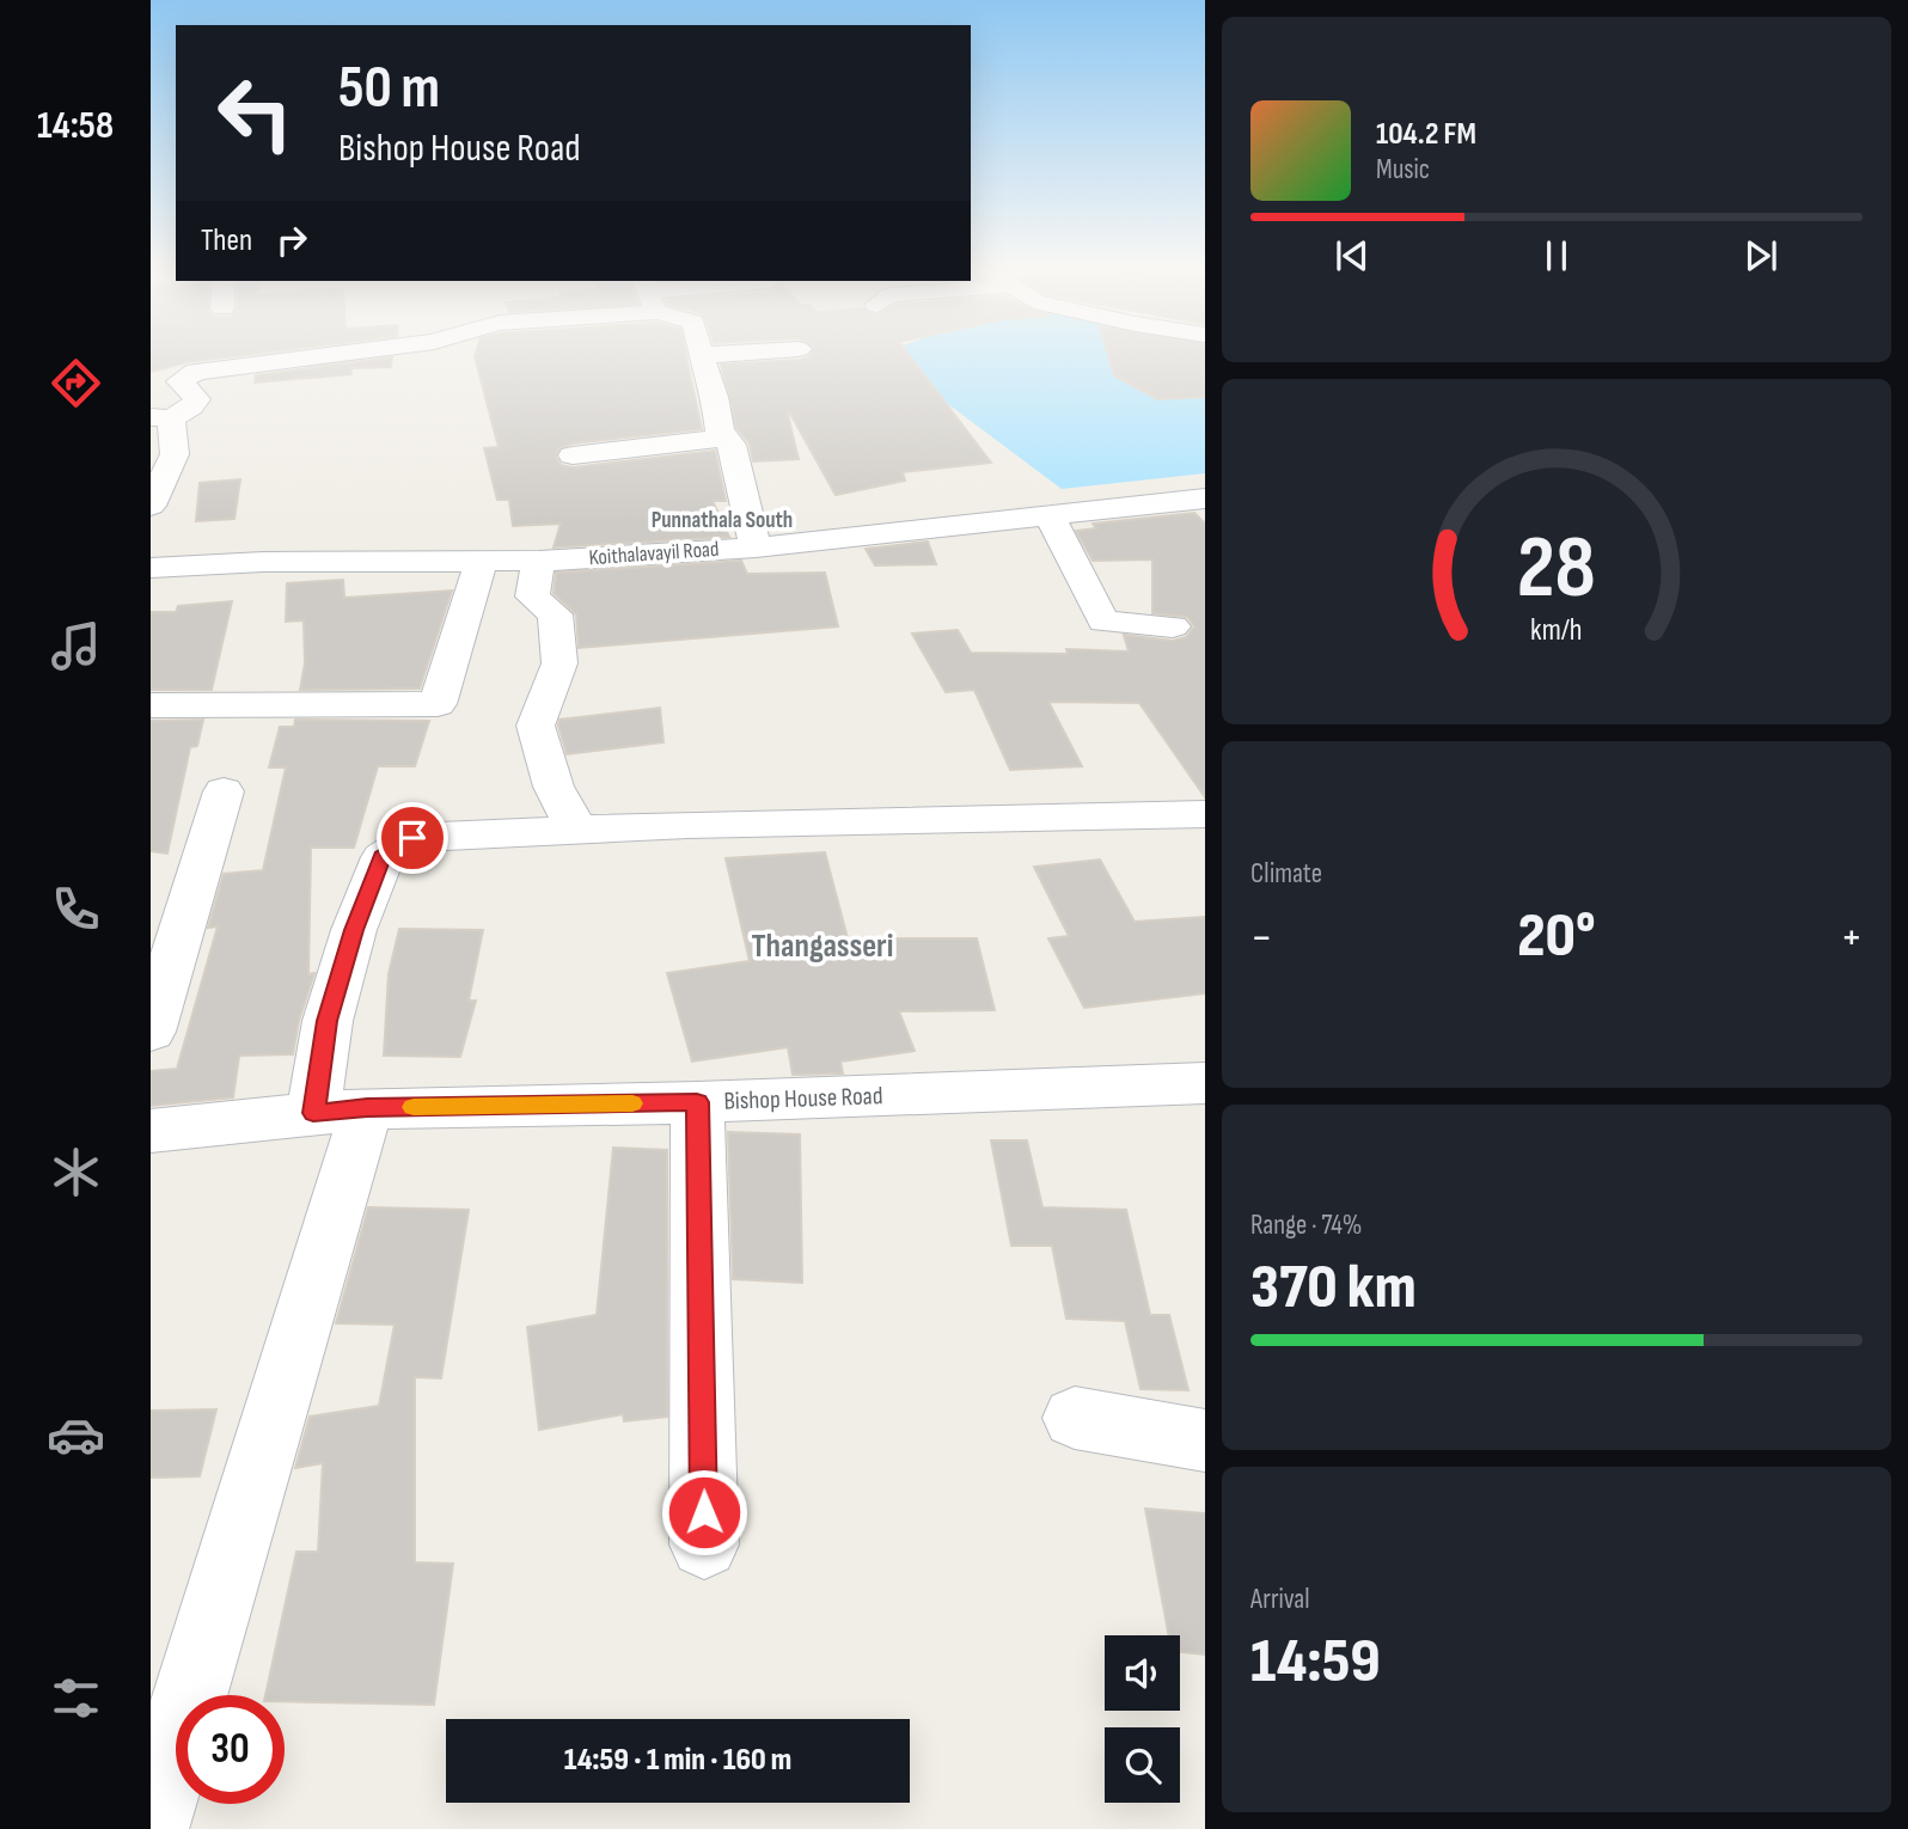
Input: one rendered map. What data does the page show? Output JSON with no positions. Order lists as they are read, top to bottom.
{
  "streets": {
    "street": ["Koithalavayil Road", "Bishop House Road"]
  },
  "districts": ["Punnathala South", "Thangasseri"],
  "page": {
    "tabs": "14:58",
    "turn": ["50 m", "Bishop House Road"],
    "song": ["104.2 FM", "Music"],
    "then": "Then",
    "tile": [
      "Climate",
      ["Range · 74%", "370 km"],
      ["Arrival", "14:59"]
    ],
    "heat": ["−", "20°", "+"],
    "limit": "30",
    "trip": "14:59 · 1 min · 160 m",
    "gauge": ["28", "km/h"]
  }
}
